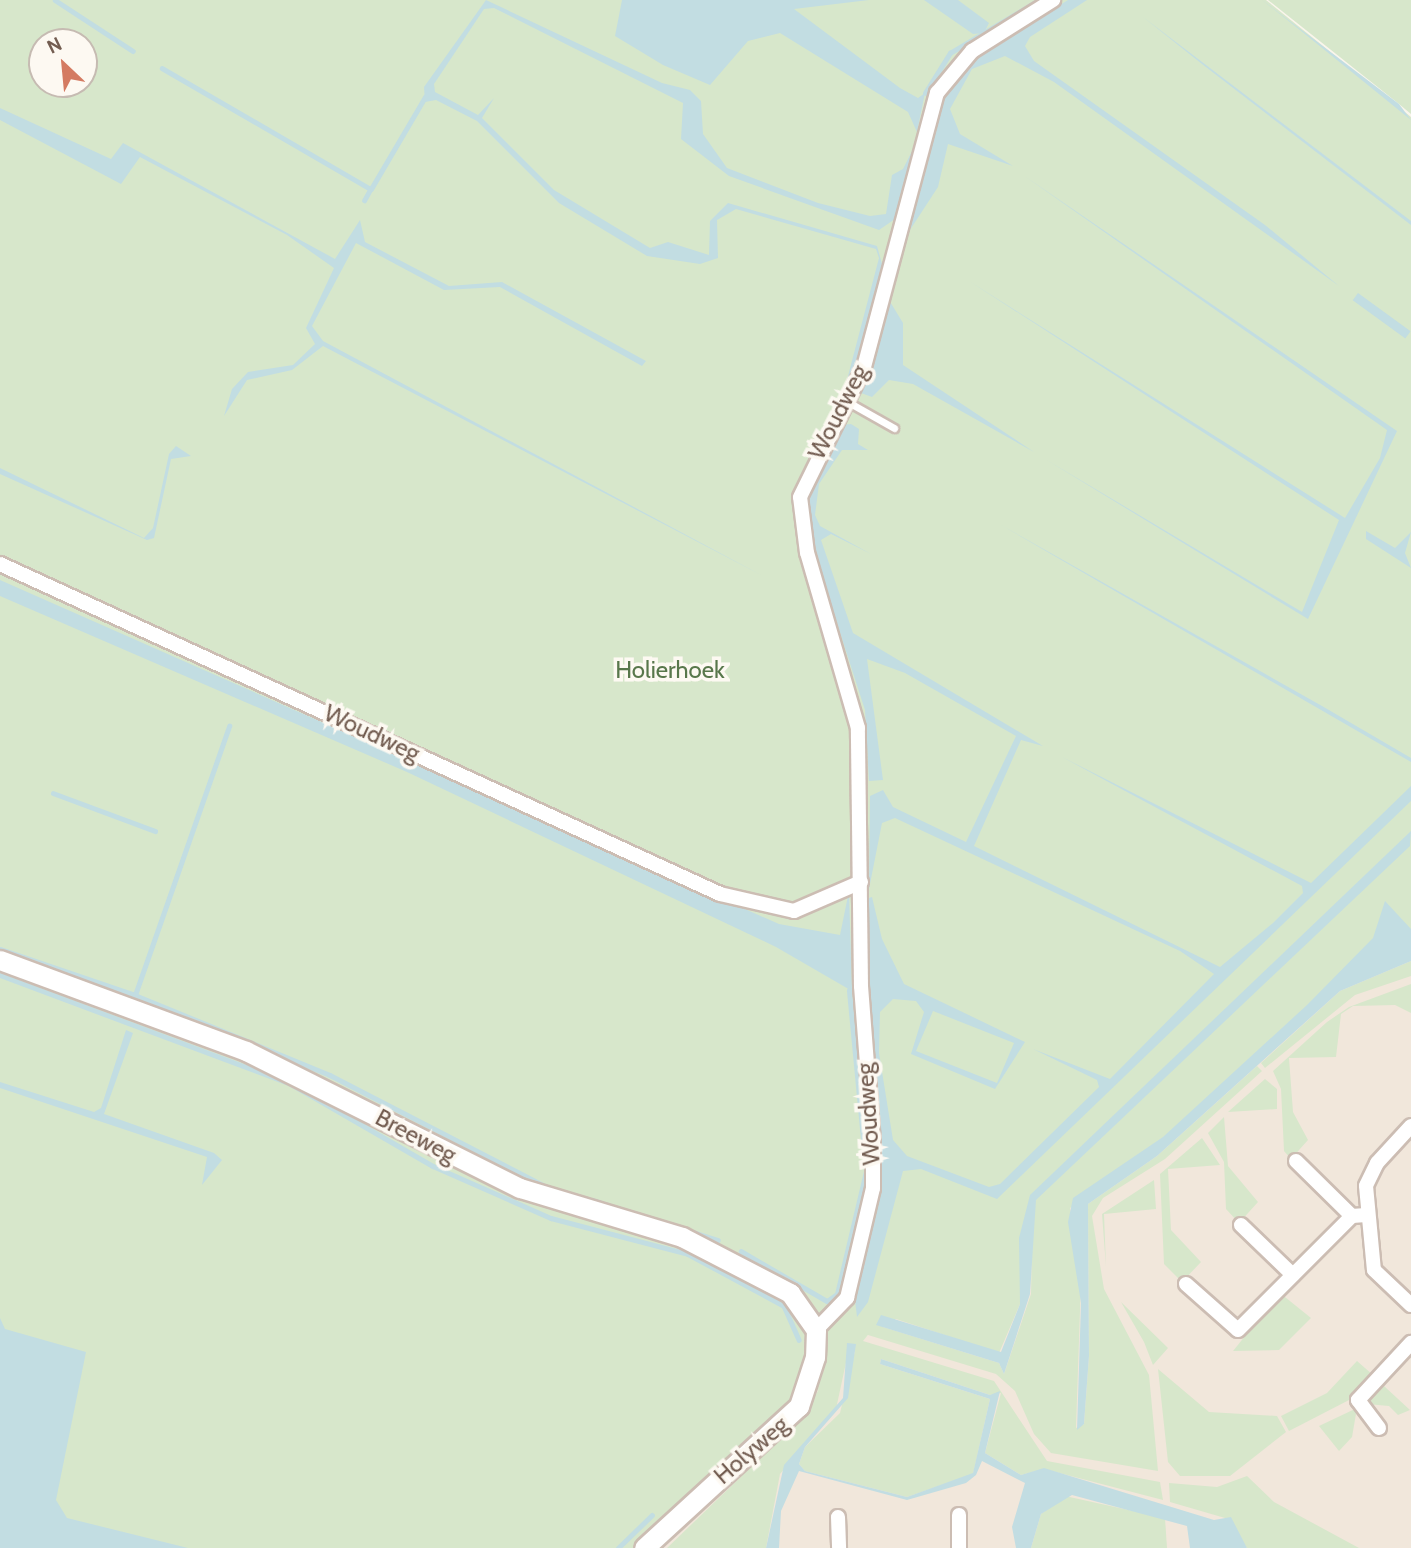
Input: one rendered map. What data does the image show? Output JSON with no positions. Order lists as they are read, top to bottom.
{
  "streets": {
    "street": ["Woudweg", "Breeweg", "Holyweg"]
  },
  "crossings": [
    ["Woudweg", "Breeweg"],
    ["Woudweg", "Holyweg"],
    ["Breeweg", "Holyweg"]
  ],
  "parks": ["Holierhoek"],
  "north": "top left"
}
